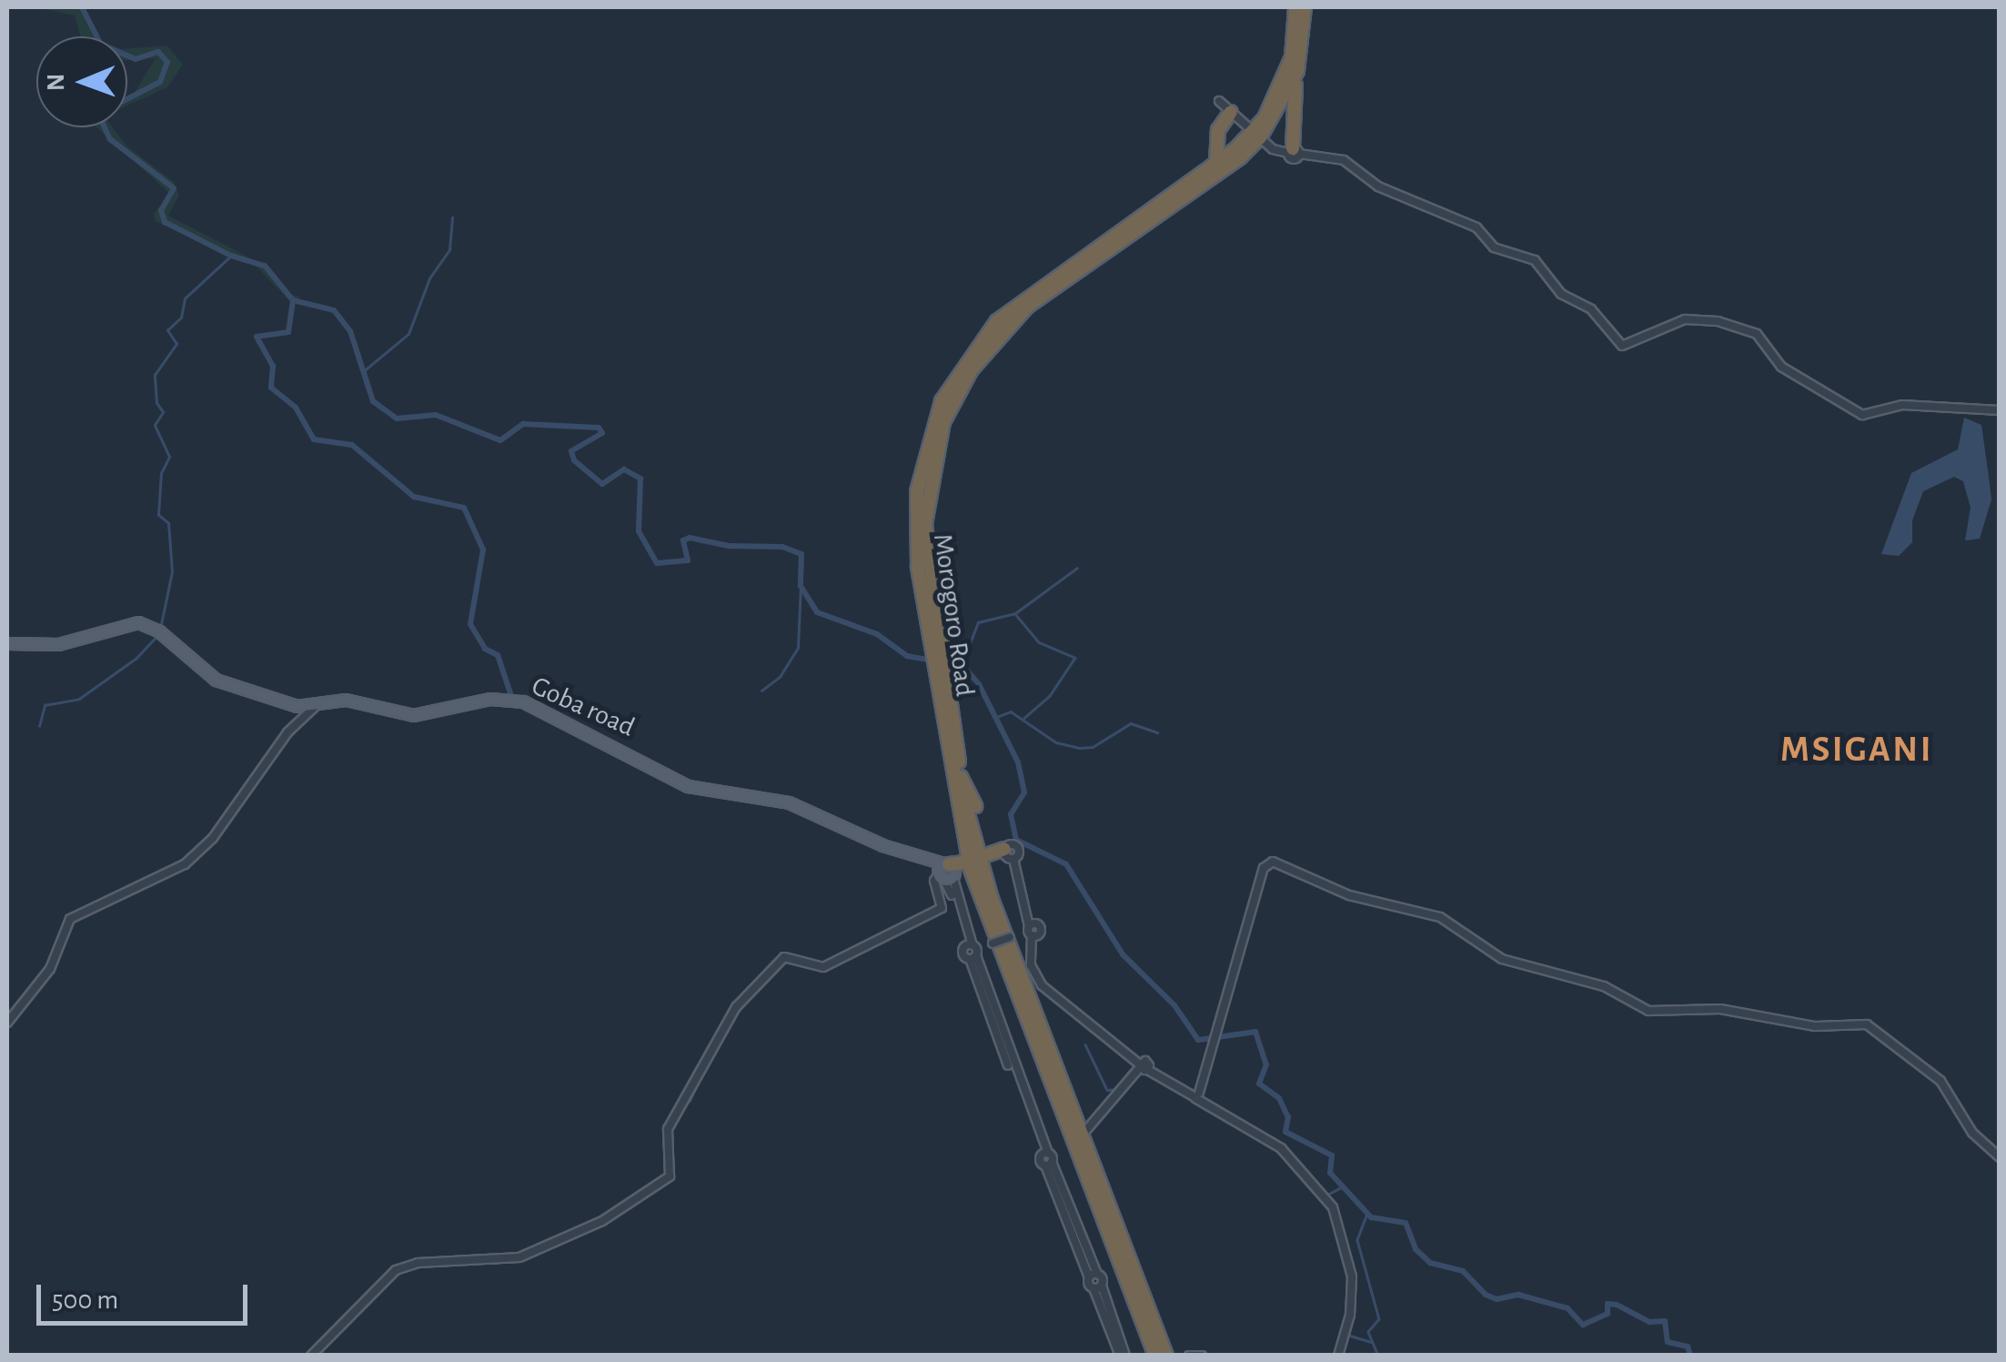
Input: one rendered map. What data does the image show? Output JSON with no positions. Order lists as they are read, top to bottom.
{
  "streets": {
    "highway": ["Morogoro Road"],
    "main road": ["Goba road"]
  },
  "districts": ["MSIGANI"],
  "scale_bar": "500 m",
  "north": "left"
}
